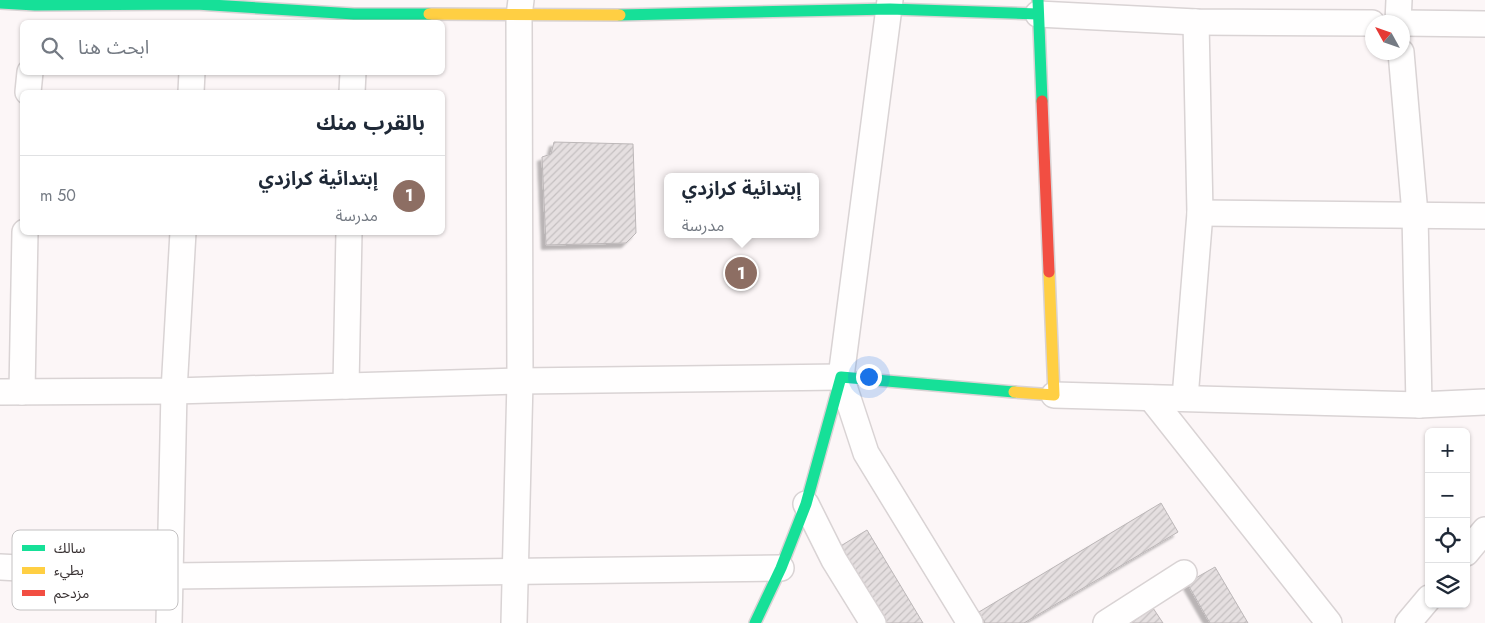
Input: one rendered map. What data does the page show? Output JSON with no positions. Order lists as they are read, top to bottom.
{
  "legend": ["سالك", "بطيء", "مزدحم"],
  "north": "top left",
  "page": {
    "search": "ابحث هنا",
    "heading": "بالقرب منك",
    "list": [
      {
        "mark": "1",
        "name": "إبتدائية كرازدي",
        "note": "مدرسة",
        "value": "50 m"
      }
    ],
    "popup": ["إبتدائية كرازدي", "مدرسة"],
    "pins": "1",
    "map_buttons": ["+", "−"]
  }
}
